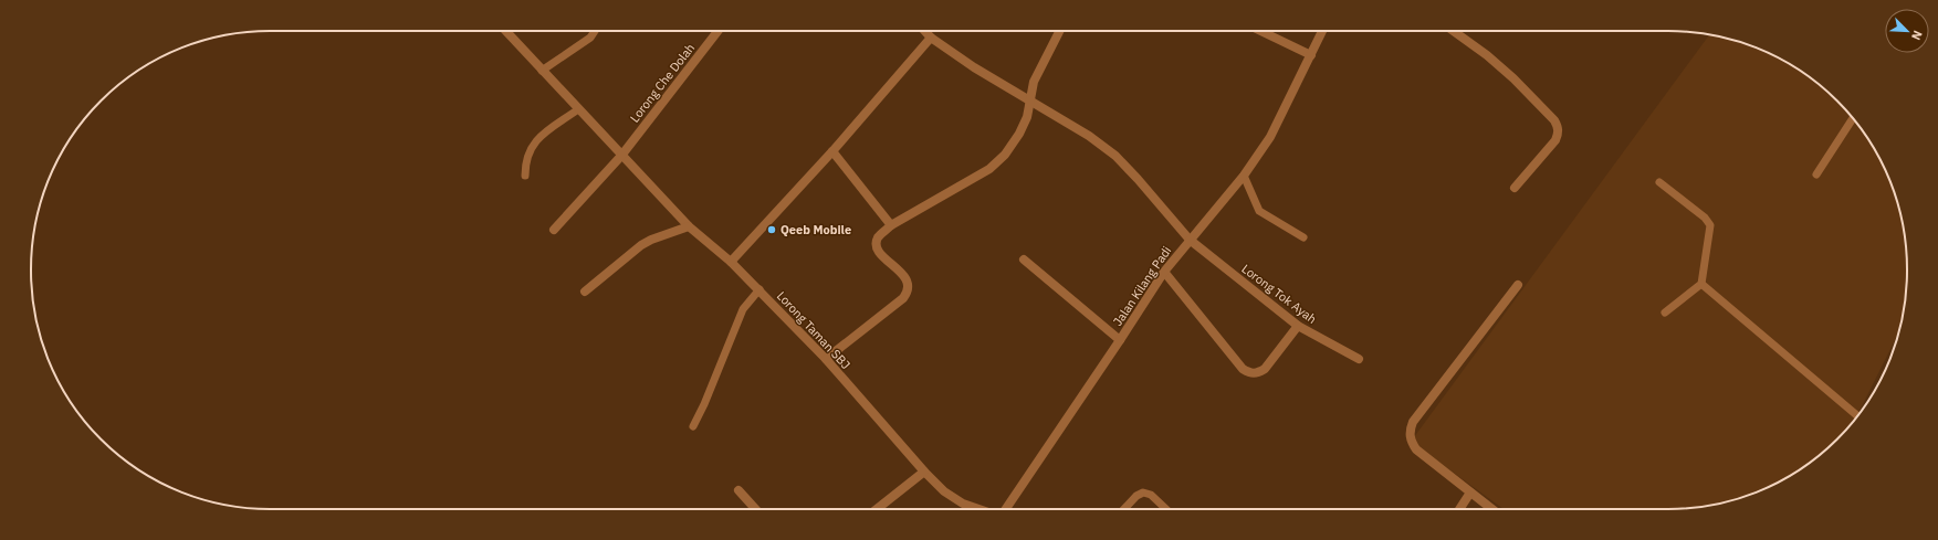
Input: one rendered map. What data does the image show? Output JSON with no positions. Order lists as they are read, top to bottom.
{
  "streets": {
    "street": [
      "Lorong Che Dolah",
      "Jalan Kilang Padi",
      "Lorong Tok Ayah",
      "Lorong Taman SBJ"
    ]
  },
  "crossings": [
    ["Lorong Che Dolah", "Lorong Taman SBJ"],
    ["Jalan Kilang Padi", "Lorong Tok Ayah"]
  ],
  "places": ["Qeeb Mobile"],
  "north": "bottom right"
}
